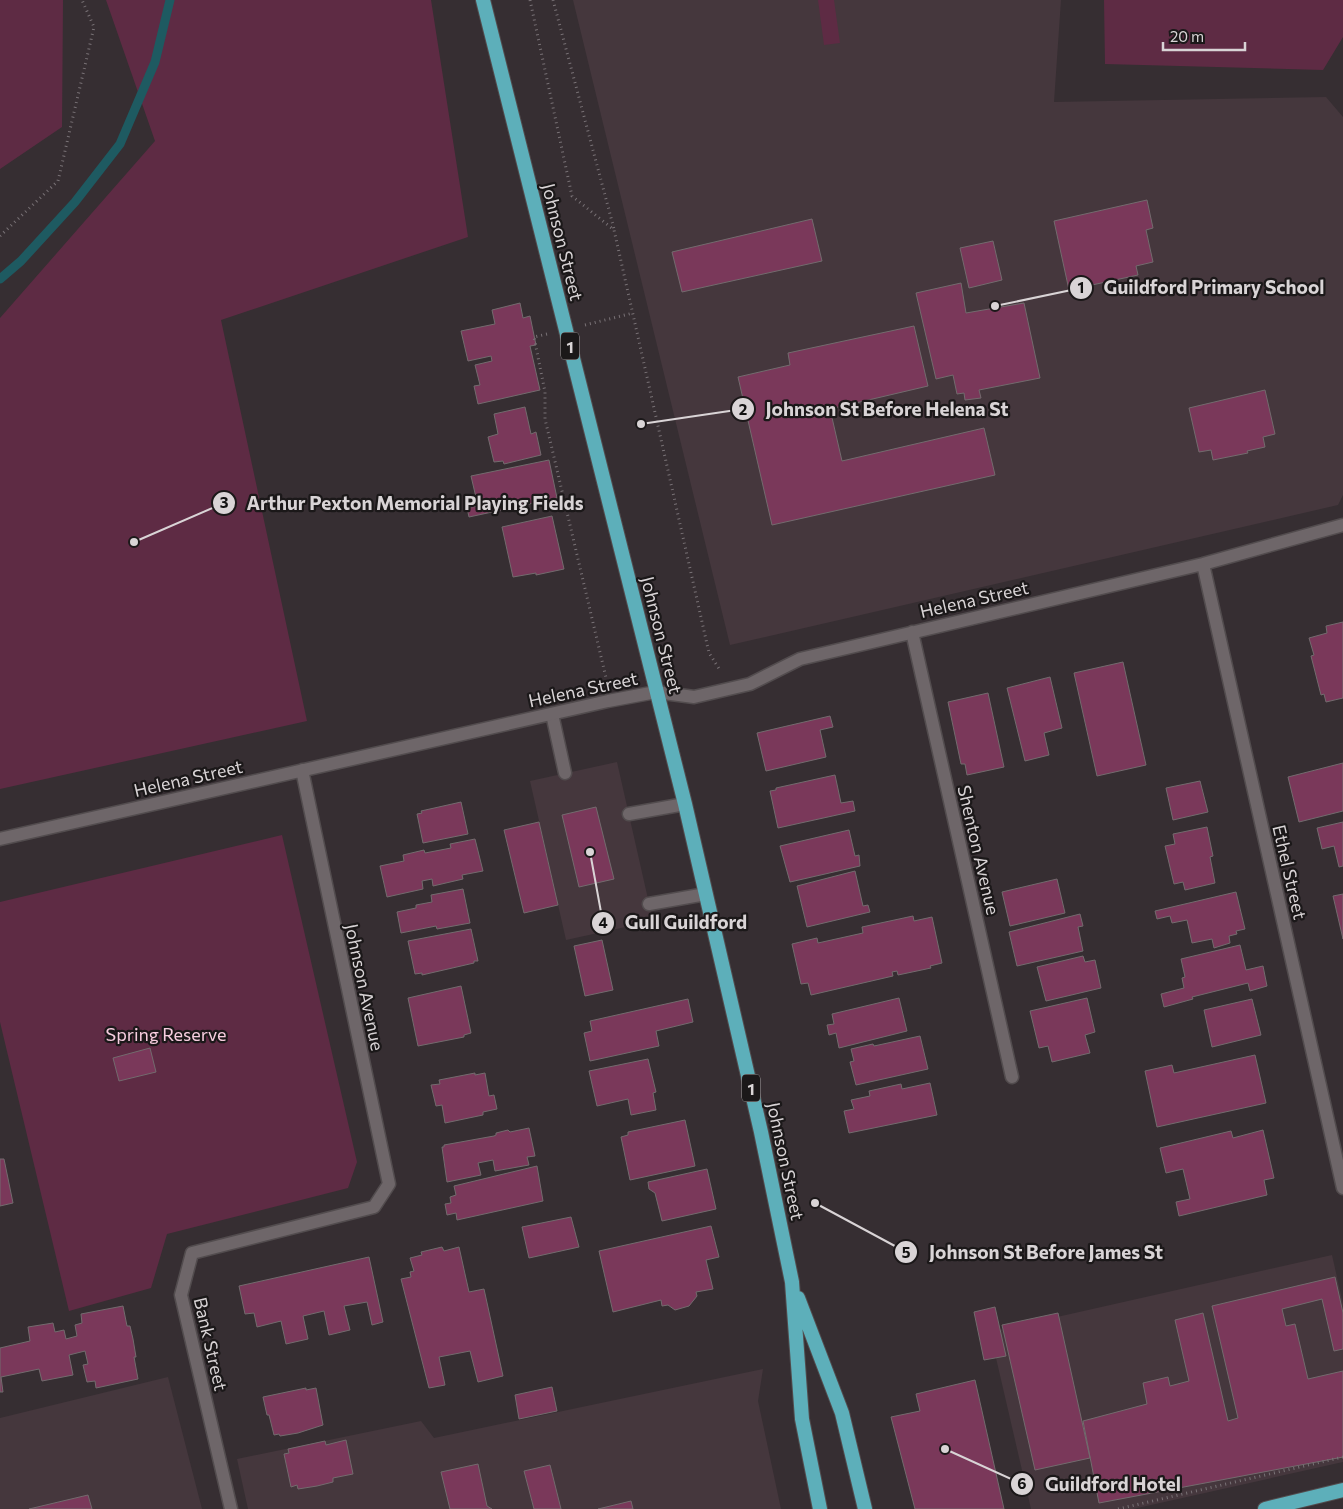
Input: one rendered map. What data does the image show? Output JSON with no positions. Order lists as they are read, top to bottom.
{
  "streets": {
    "highway": ["Johnson Street", "1"],
    "street": [
      "Helena Street",
      "Shenton Avenue",
      "Ethel Street",
      "Johnson Avenue",
      "Bank Street"
    ]
  },
  "crossings": [
    ["Johnson Street", "Helena Street"],
    ["Helena Street", "Shenton Avenue"],
    ["Helena Street", "Ethel Street"],
    ["Helena Street", "Johnson Avenue"],
    ["Johnson Avenue", "Bank Street"]
  ],
  "parks": ["Spring Reserve"],
  "places": [
    "Guildford Primary School",
    "Johnson St Before Helena St",
    "Arthur Pexton Memorial Playing Fields",
    "Gull Guildford",
    "Johnson St Before James St",
    "Guildford Hotel"
  ],
  "scale_bar": "20 m"
}
